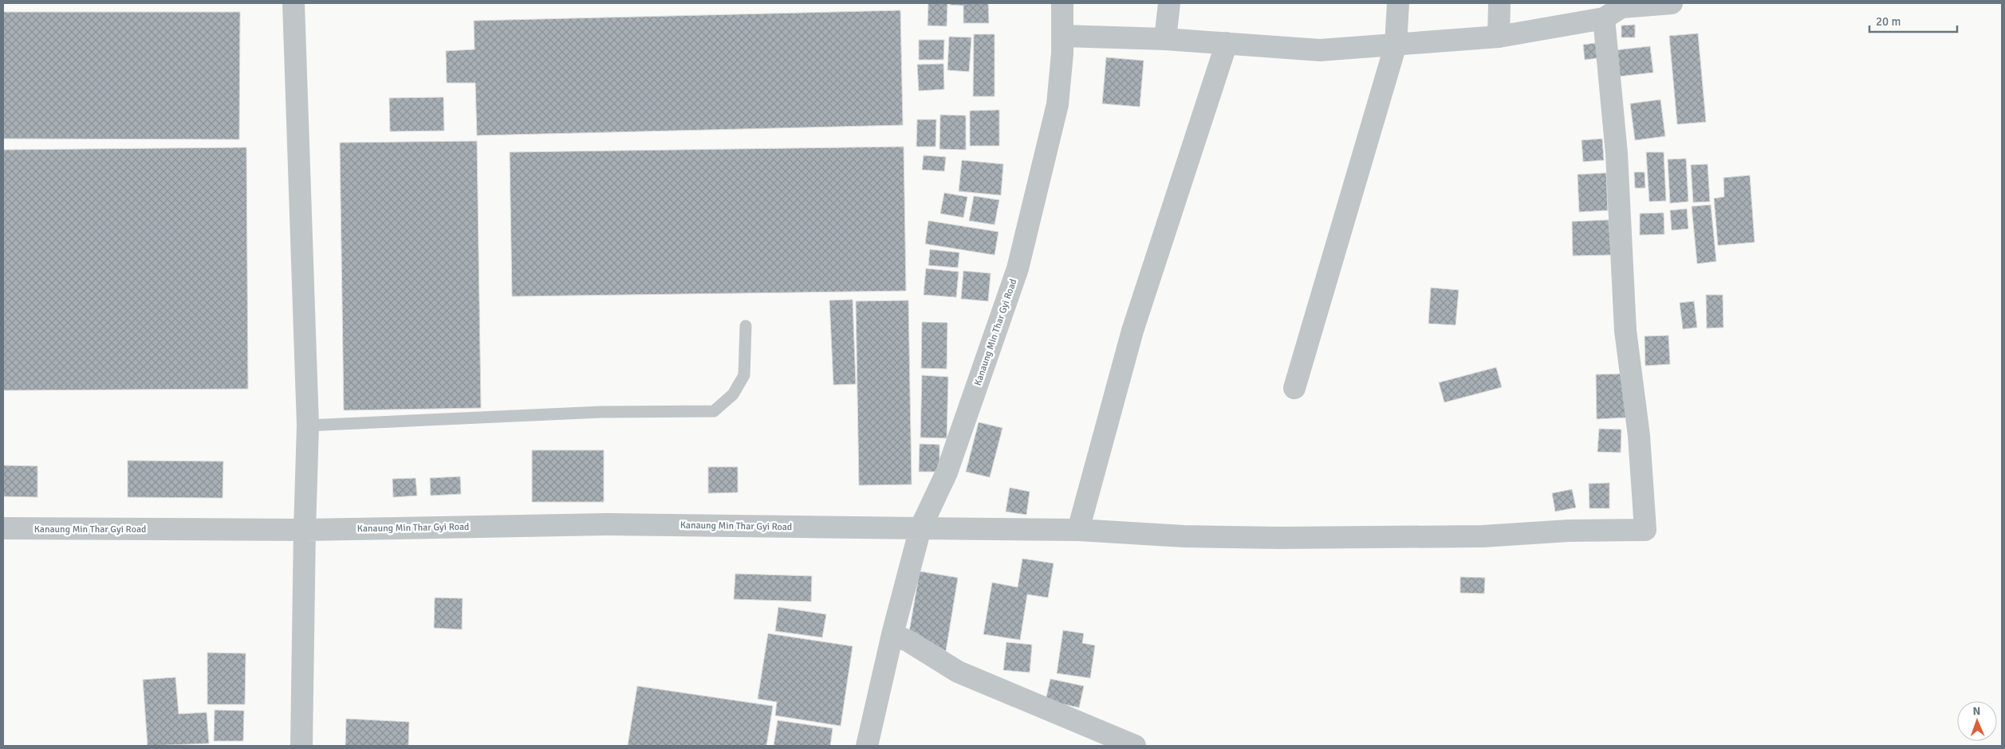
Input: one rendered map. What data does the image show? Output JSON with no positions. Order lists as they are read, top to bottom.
{
  "streets": {
    "street": ["Kanaung Min Thar Gyi Road"]
  },
  "scale_bar": "20 m",
  "north": "top"
}
